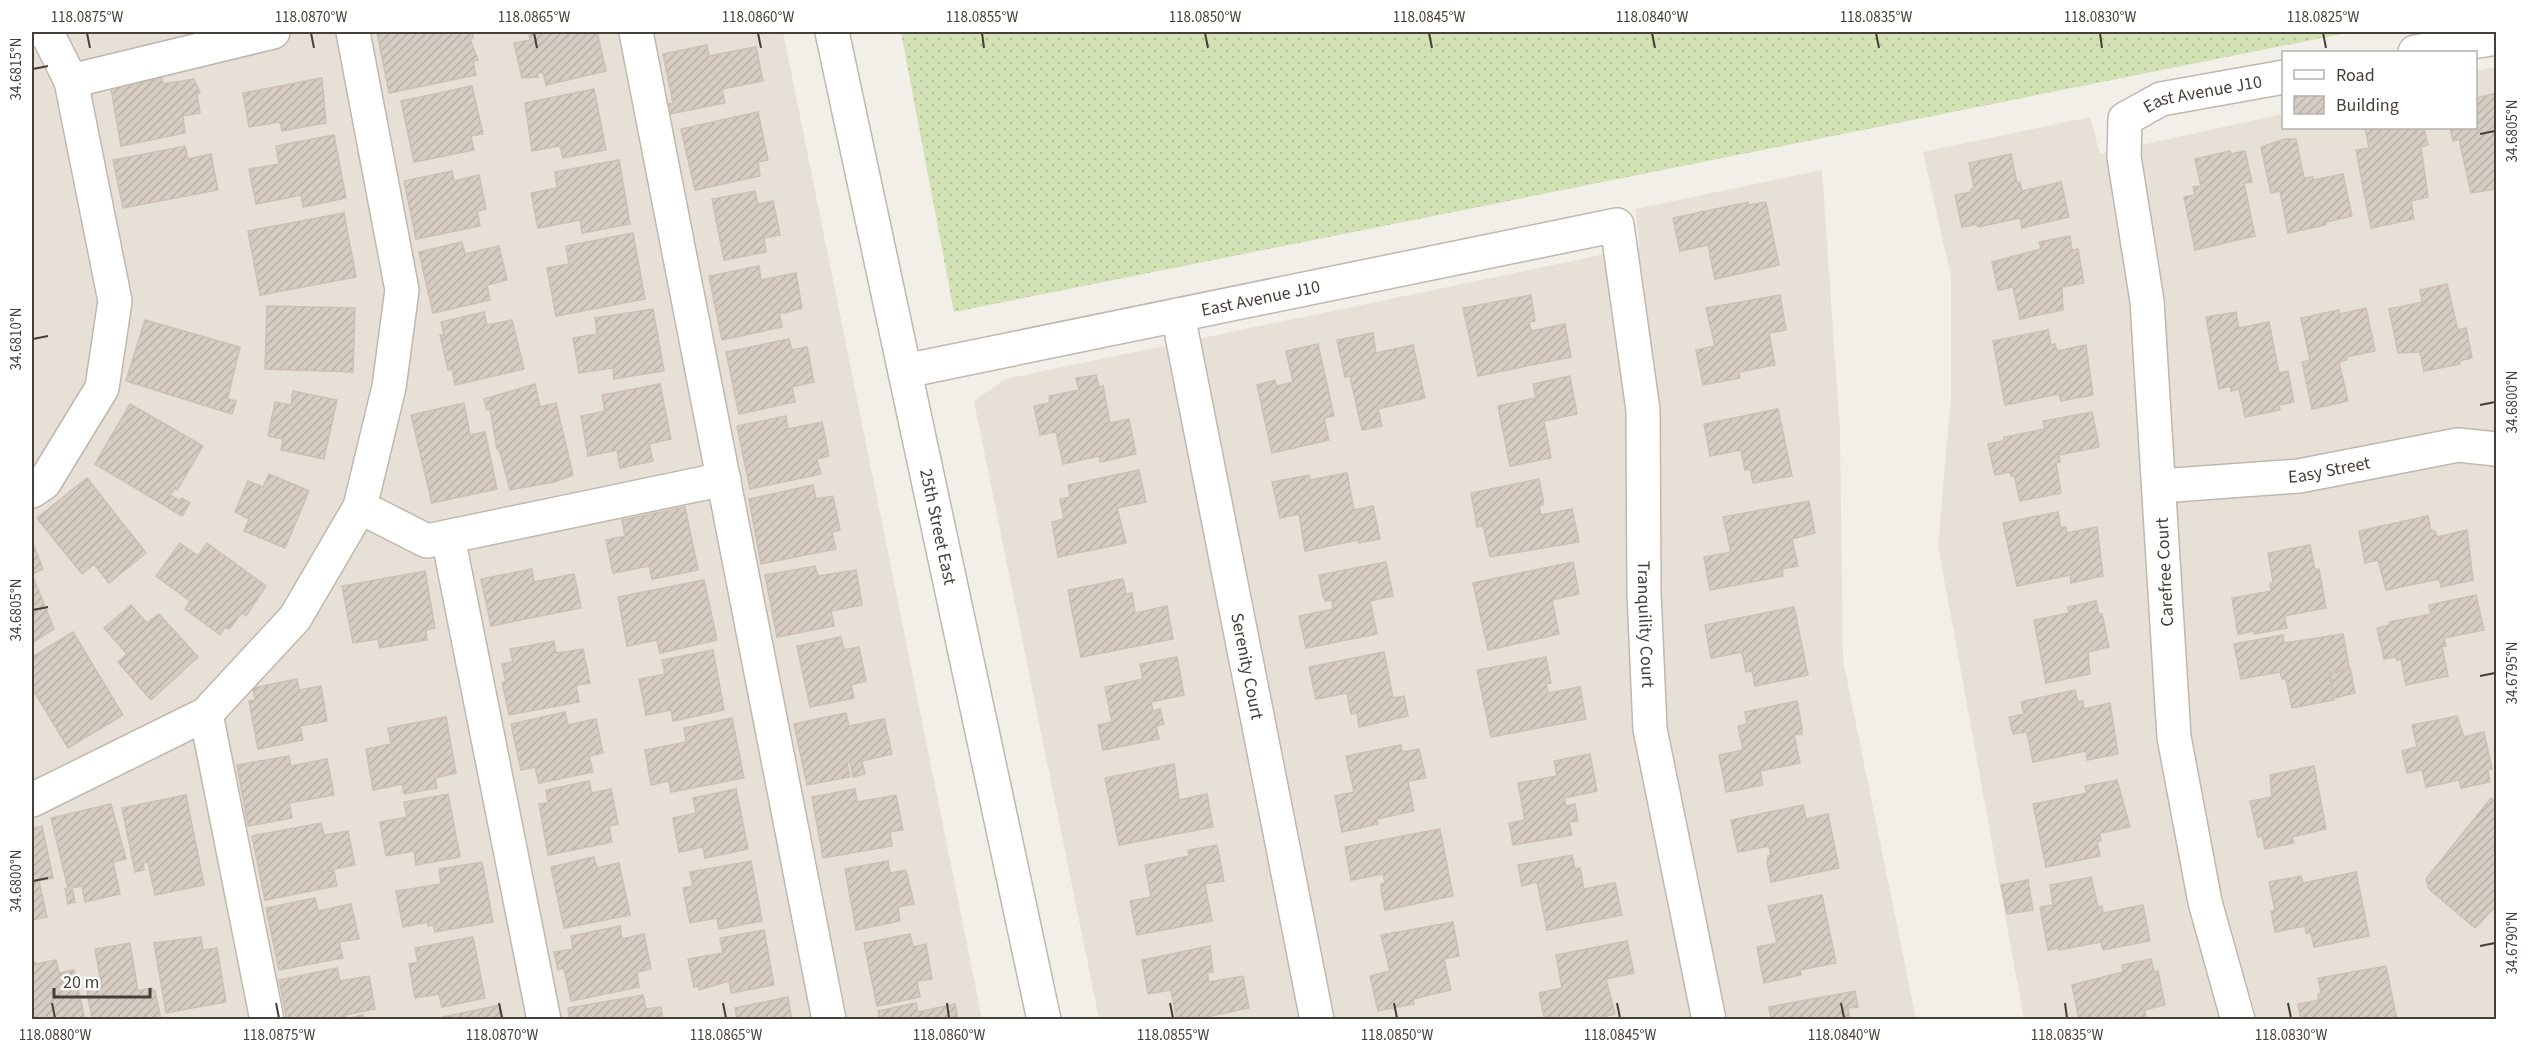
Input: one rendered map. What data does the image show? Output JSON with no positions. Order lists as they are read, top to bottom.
{
  "streets": {
    "street": [
      "East Avenue J10",
      "Easy Street",
      "25th Street East",
      "Carefree Court",
      "Tranquility Court",
      "Serenity Court"
    ]
  },
  "crossings": [
    ["East Avenue J10", "25th Street East"],
    ["East Avenue J10", "Carefree Court"],
    ["East Avenue J10", "Tranquility Court"],
    ["East Avenue J10", "Serenity Court"],
    ["Easy Street", "Carefree Court"]
  ],
  "legend": ["Road", "Building"],
  "scale_bar": "20 m",
  "coordinates": [
    "118.0875°W",
    "118.0870°W",
    "118.0865°W",
    "118.0860°W",
    "118.0855°W",
    "118.0850°W",
    "118.0845°W",
    "118.0840°W",
    "118.0835°W",
    "118.0830°W",
    "118.0825°W",
    "34.6815°N",
    "34.6805°N",
    "34.6810°N",
    "34.6800°N",
    "34.6795°N",
    "34.6790°N",
    "118.0880°W"
  ]
}
